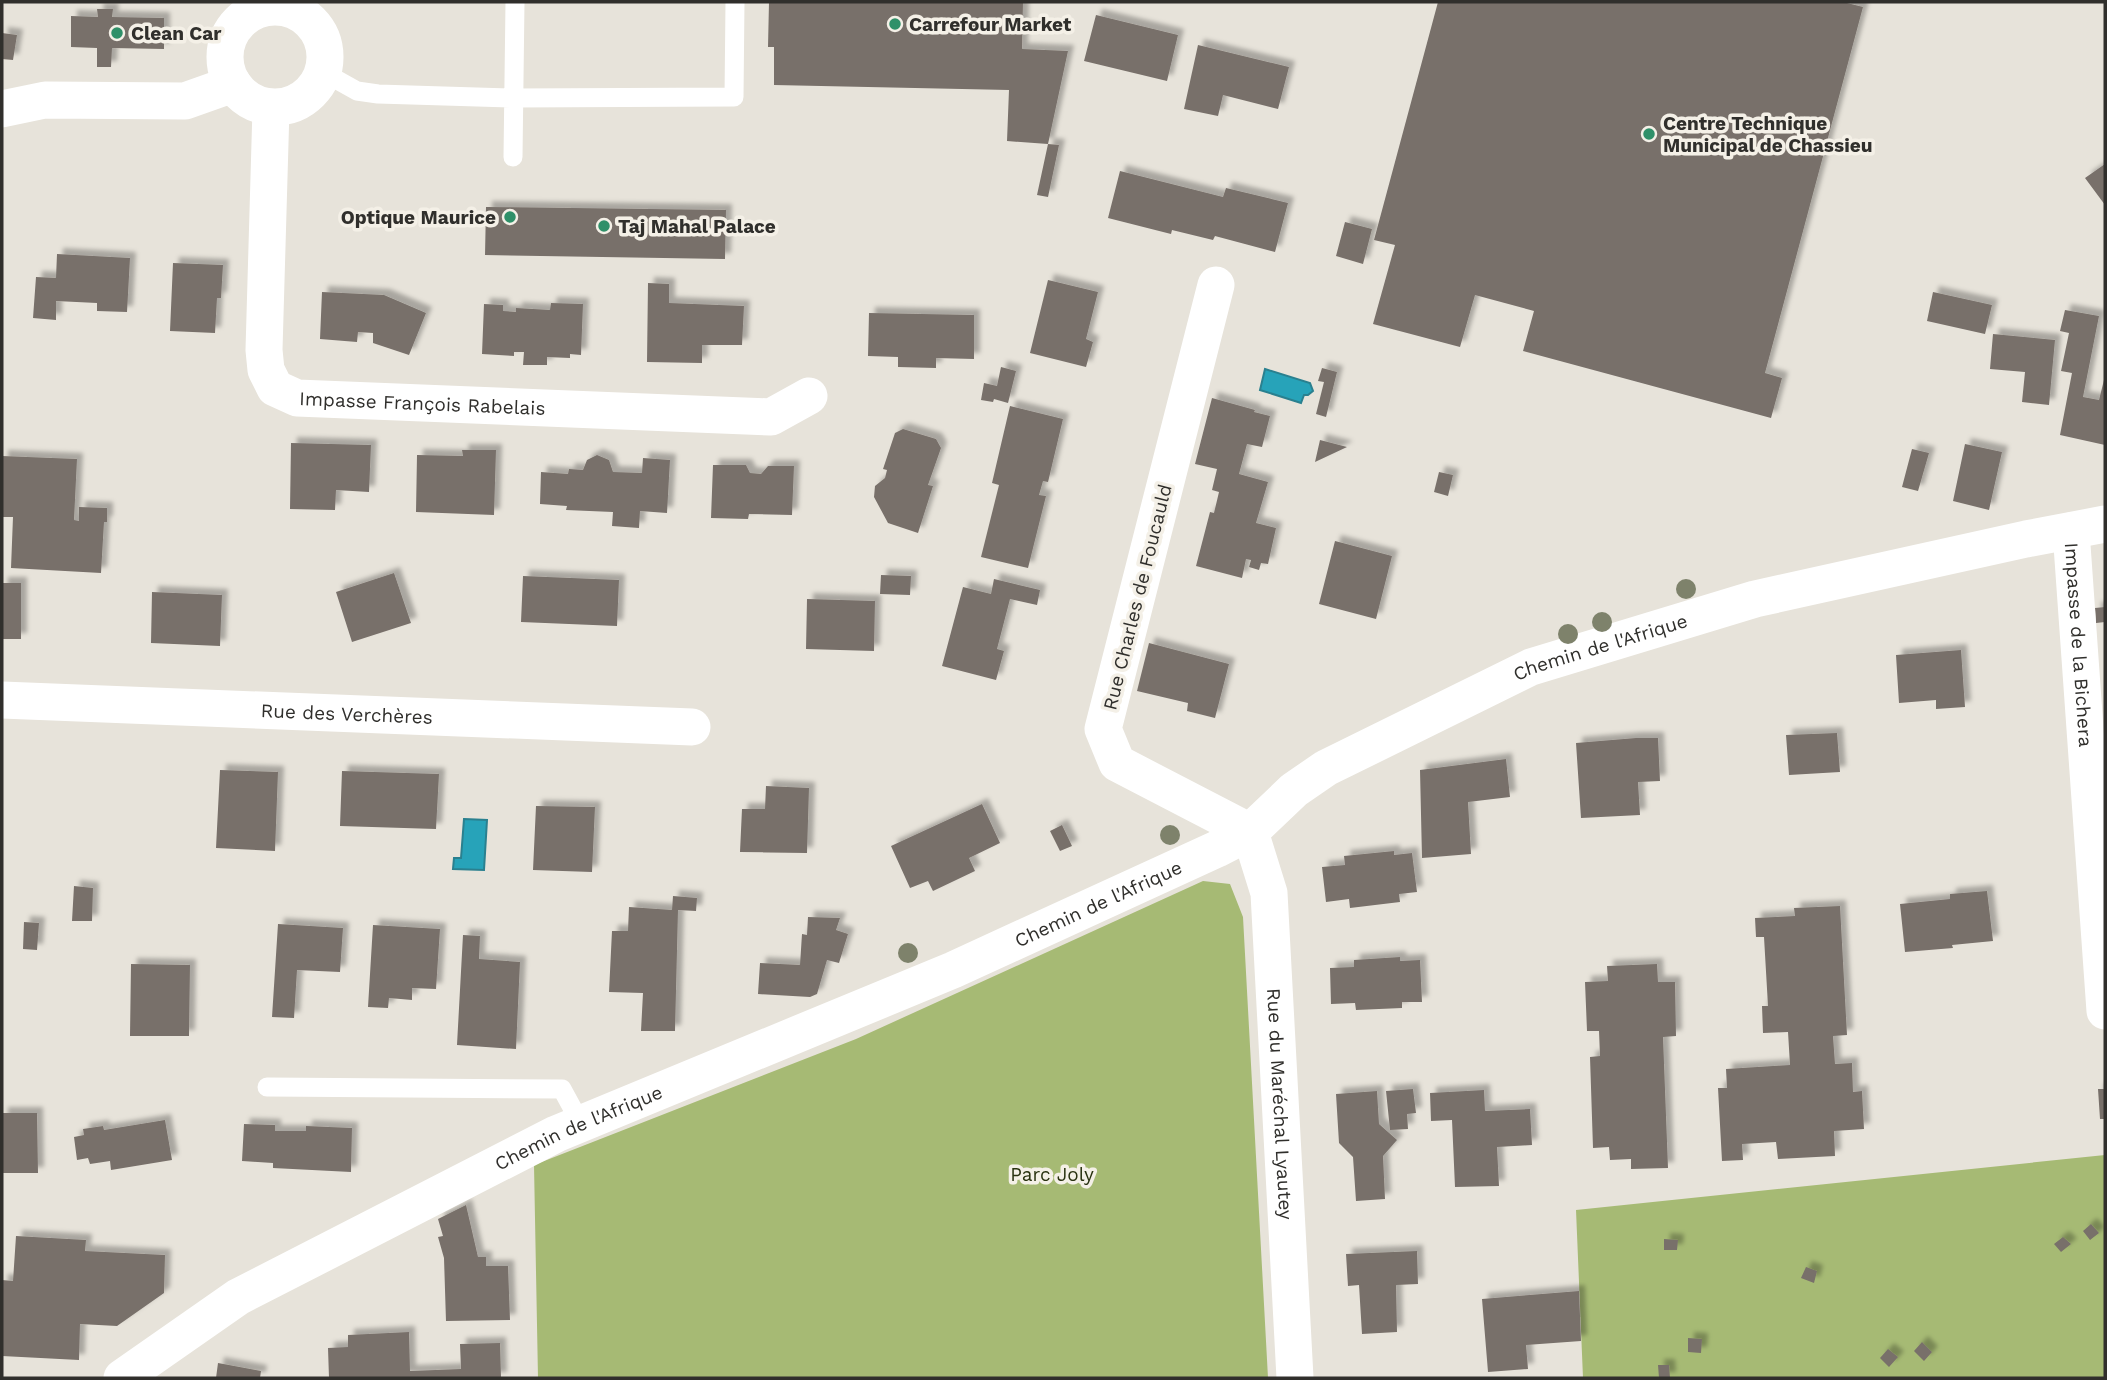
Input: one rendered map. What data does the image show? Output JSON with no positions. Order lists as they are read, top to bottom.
{
  "streets": {
    "street": [
      "Impasse François Rabelais",
      "Rue Charles de Foucauld",
      "Impasse de la Bichera",
      "Chemin de l'Afrique",
      "Rue des Verchères",
      "Rue du Maréchal Lyautey"
    ]
  },
  "crossings": [
    ["Rue Charles de Foucauld", "Chemin de l'Afrique"],
    ["Rue Charles de Foucauld", "Rue du Maréchal Lyautey"],
    ["Impasse de la Bichera", "Chemin de l'Afrique"],
    ["Chemin de l'Afrique", "Rue du Maréchal Lyautey"]
  ],
  "parks": ["Parc Joly"],
  "places": [
    "Carrefour Market",
    "Clean Car",
    "Centre Technique Municipal de Chassieu",
    "Optique Maurice",
    "Taj Mahal Palace"
  ]
}
